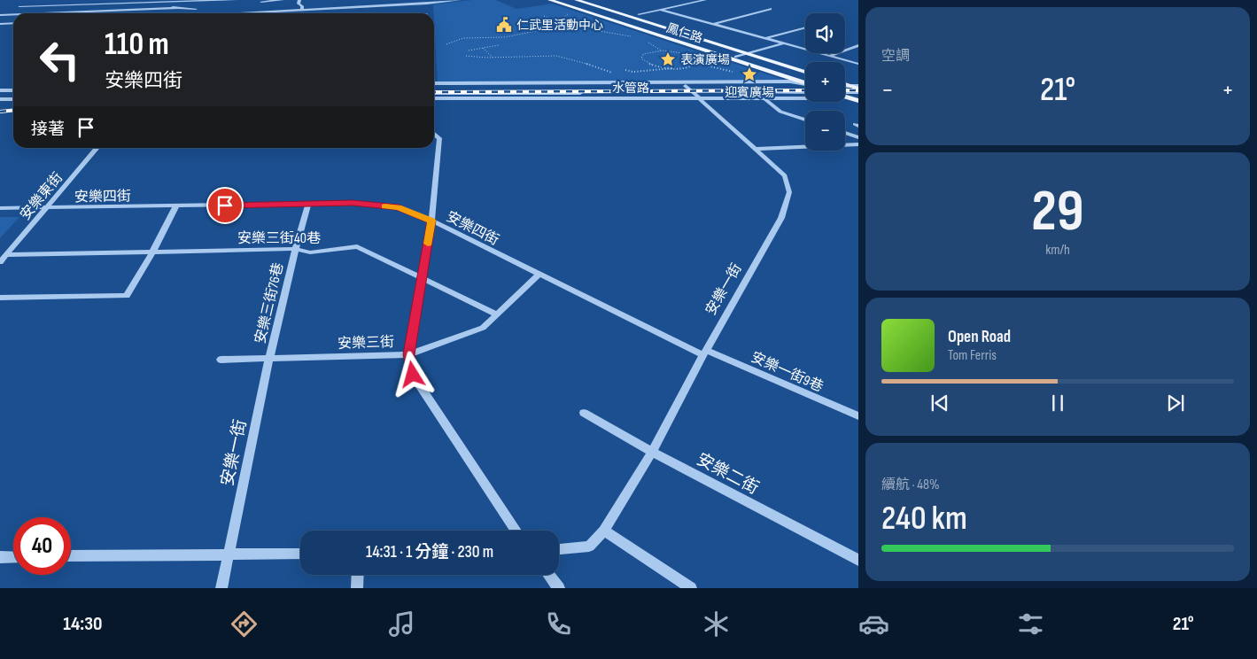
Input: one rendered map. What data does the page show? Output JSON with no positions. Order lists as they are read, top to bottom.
{
  "streets": {
    "main road": ["鳳仁路"],
    "street": [
      "水管路",
      "安樂東街",
      "安樂四街",
      "安樂三街40巷",
      "安樂一街",
      "安樂三街76巷",
      "安樂三街",
      "安樂一街9巷",
      "安樂二街"
    ]
  },
  "crossings": [
    ["水管路", "安樂一街"],
    ["安樂東街", "安樂四街"],
    ["安樂東街", "安樂三街40巷"],
    ["安樂四街", "安樂一街"],
    ["安樂四街", "安樂三街76巷"],
    ["安樂四街", "安樂三街"],
    ["安樂四街", "安樂一街9巷"],
    ["安樂三街40巷", "安樂三街76巷"],
    ["安樂三街40巷", "安樂三街"],
    ["安樂一街", "安樂三街76巷"],
    ["安樂一街", "安樂三街"],
    ["安樂一街", "安樂一街9巷"],
    ["安樂一街", "安樂二街"],
    ["安樂三街76巷", "安樂三街"]
  ],
  "places": {
    "public building": ["仁武里活動中心"],
    "place": ["表演廣場", "迎賓廣場"]
  },
  "page": {
    "tile": [
      "空調",
      ["29", "km/h"],
      ["續航 · 48%", "240 km"]
    ],
    "map_buttons": ["+", "−"],
    "turn": ["110 m", "安樂四街"],
    "heat": ["−", "21°", "+"],
    "then": "接著",
    "song": ["Open Road", "Tom Ferris"],
    "limit": "40",
    "trip": "14:31 · 1 分鐘 · 230 m",
    "tabs": ["14:30", "21°"]
  }
}
